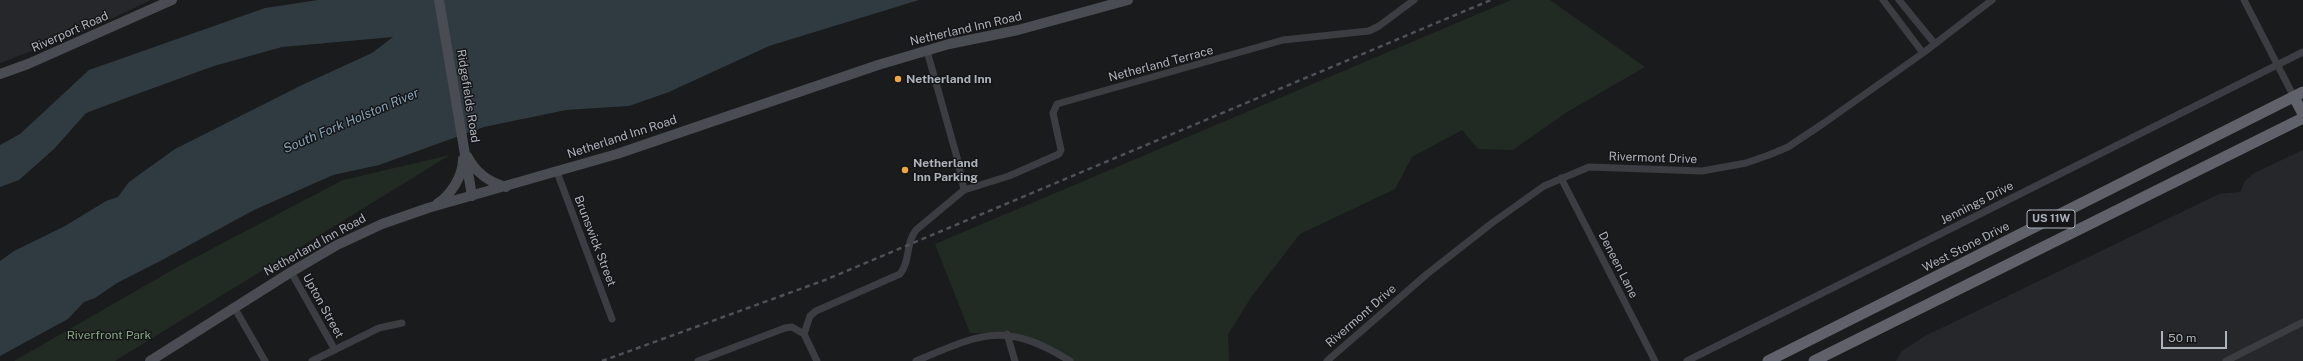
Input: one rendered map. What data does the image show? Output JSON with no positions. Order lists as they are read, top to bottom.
{
  "streets": {
    "highway": ["US 11W", "West Stone Drive"],
    "main road": ["Netherland Inn Road", "Riverport Road", "Ridgefields Road"],
    "street": [
      "Netherland Terrace",
      "Rivermont Drive",
      "Jennings Drive",
      "Brunswick Street",
      "Deneen Lane",
      "Upton Street"
    ]
  },
  "crossings": [
    ["Netherland Inn Road", "Ridgefields Road"],
    ["Netherland Inn Road", "Brunswick Street"],
    ["Netherland Inn Road", "Upton Street"],
    ["Rivermont Drive", "Deneen Lane"]
  ],
  "water": ["South Fork Holston River"],
  "parks": ["Riverfront Park"],
  "places": ["Netherland Inn", "Netherland Inn Parking"],
  "scale_bar": "50 m"
}
